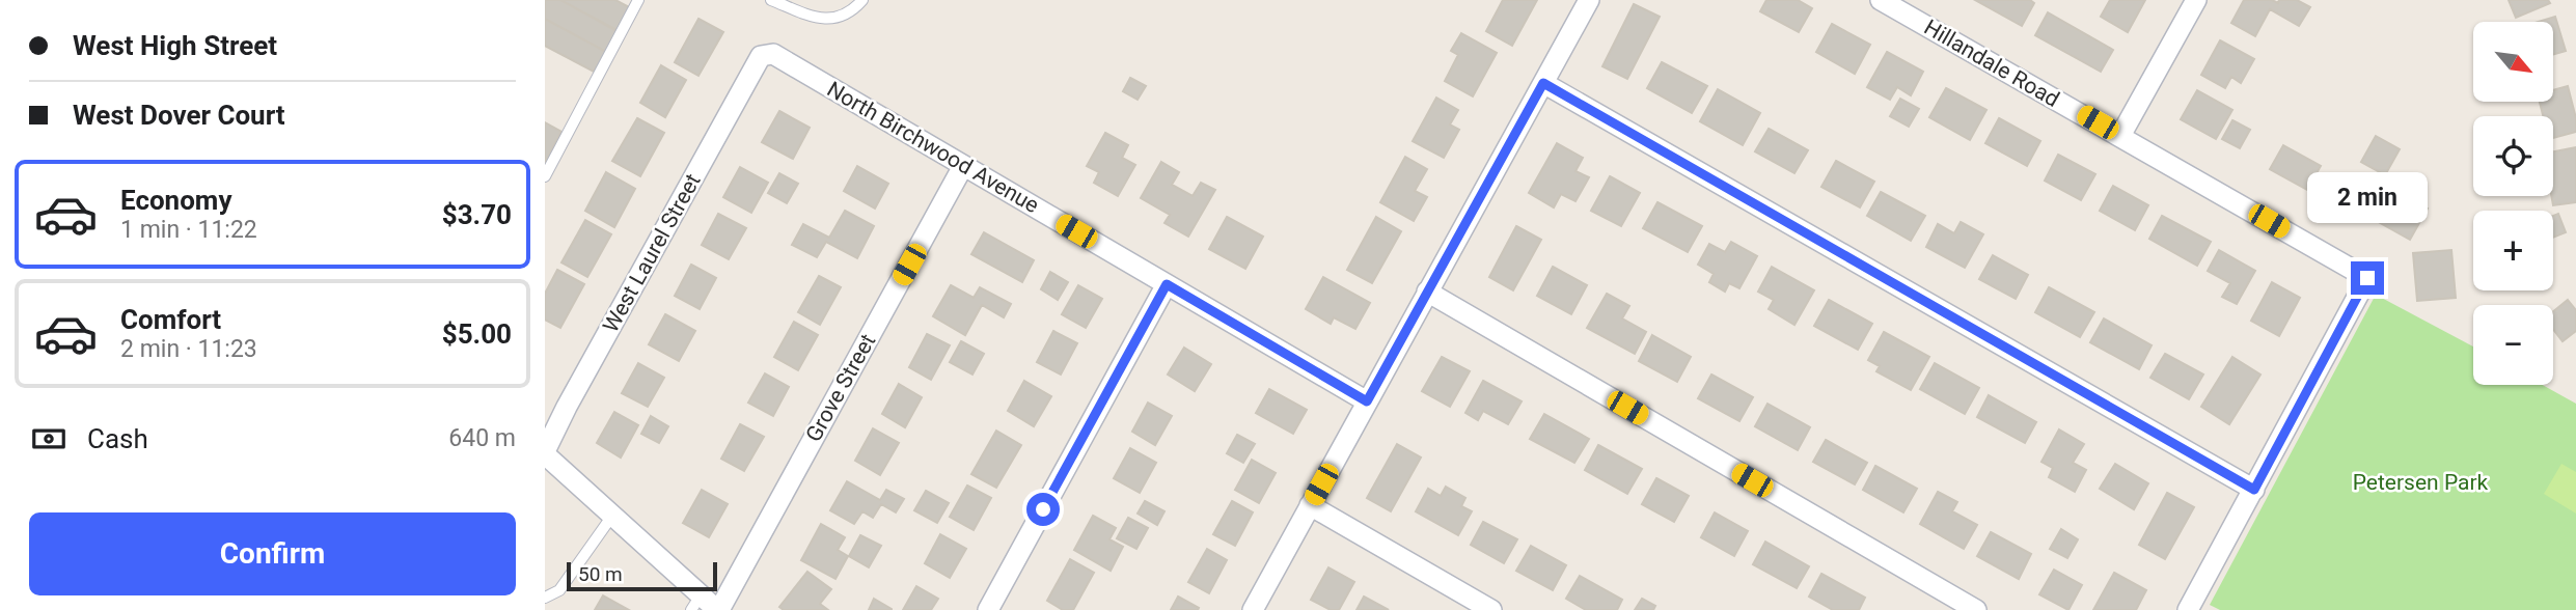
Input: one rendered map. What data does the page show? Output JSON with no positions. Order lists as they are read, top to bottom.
{
  "streets": {
    "street": [
      "Hillandale Road",
      "North Birchwood Avenue",
      "West Laurel Street",
      "Grove Street"
    ]
  },
  "crossings": [
    ["North Birchwood Avenue", "West Laurel Street"],
    ["North Birchwood Avenue", "Grove Street"]
  ],
  "parks": ["Petersen Park"],
  "scale_bar": "50 m",
  "north": "bottom right",
  "page": {
    "banner": ["West High Street", "West Dover Court"],
    "map_buttons": ["+", "−"],
    "list": [
      {
        "name": "Economy",
        "note": "1 min · 11:22",
        "value": "$3.70"
      },
      {
        "name": "Comfort",
        "note": "2 min · 11:23",
        "value": "$5.00"
      }
    ],
    "bubble": "2 min",
    "pay": ["Cash", "640 m"],
    "buttons": "Confirm",
    "scale": "50 m"
  }
}
